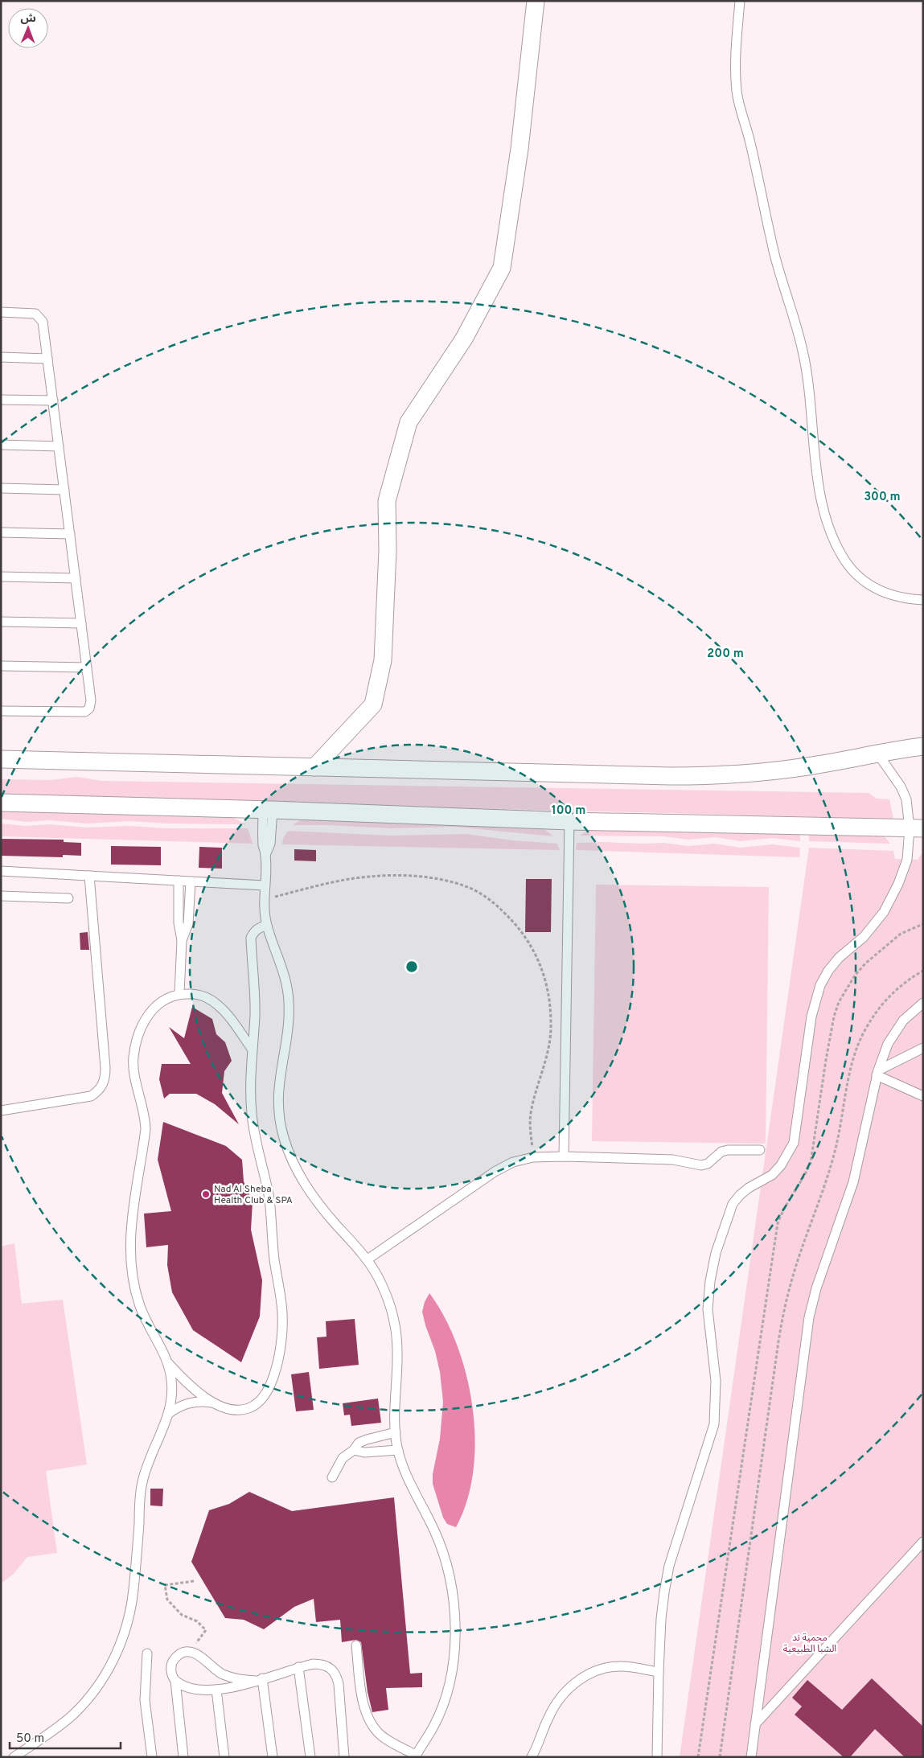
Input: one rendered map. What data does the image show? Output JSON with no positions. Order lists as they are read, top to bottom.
{
  "parks": ["محمية ند الشبا الطبيعية"],
  "places": ["Nad Al Sheba Health Club & SPA"],
  "scale_bar": "50 m",
  "north": "top",
  "rings": ["300 m", "200 m", "100 m"]
}
